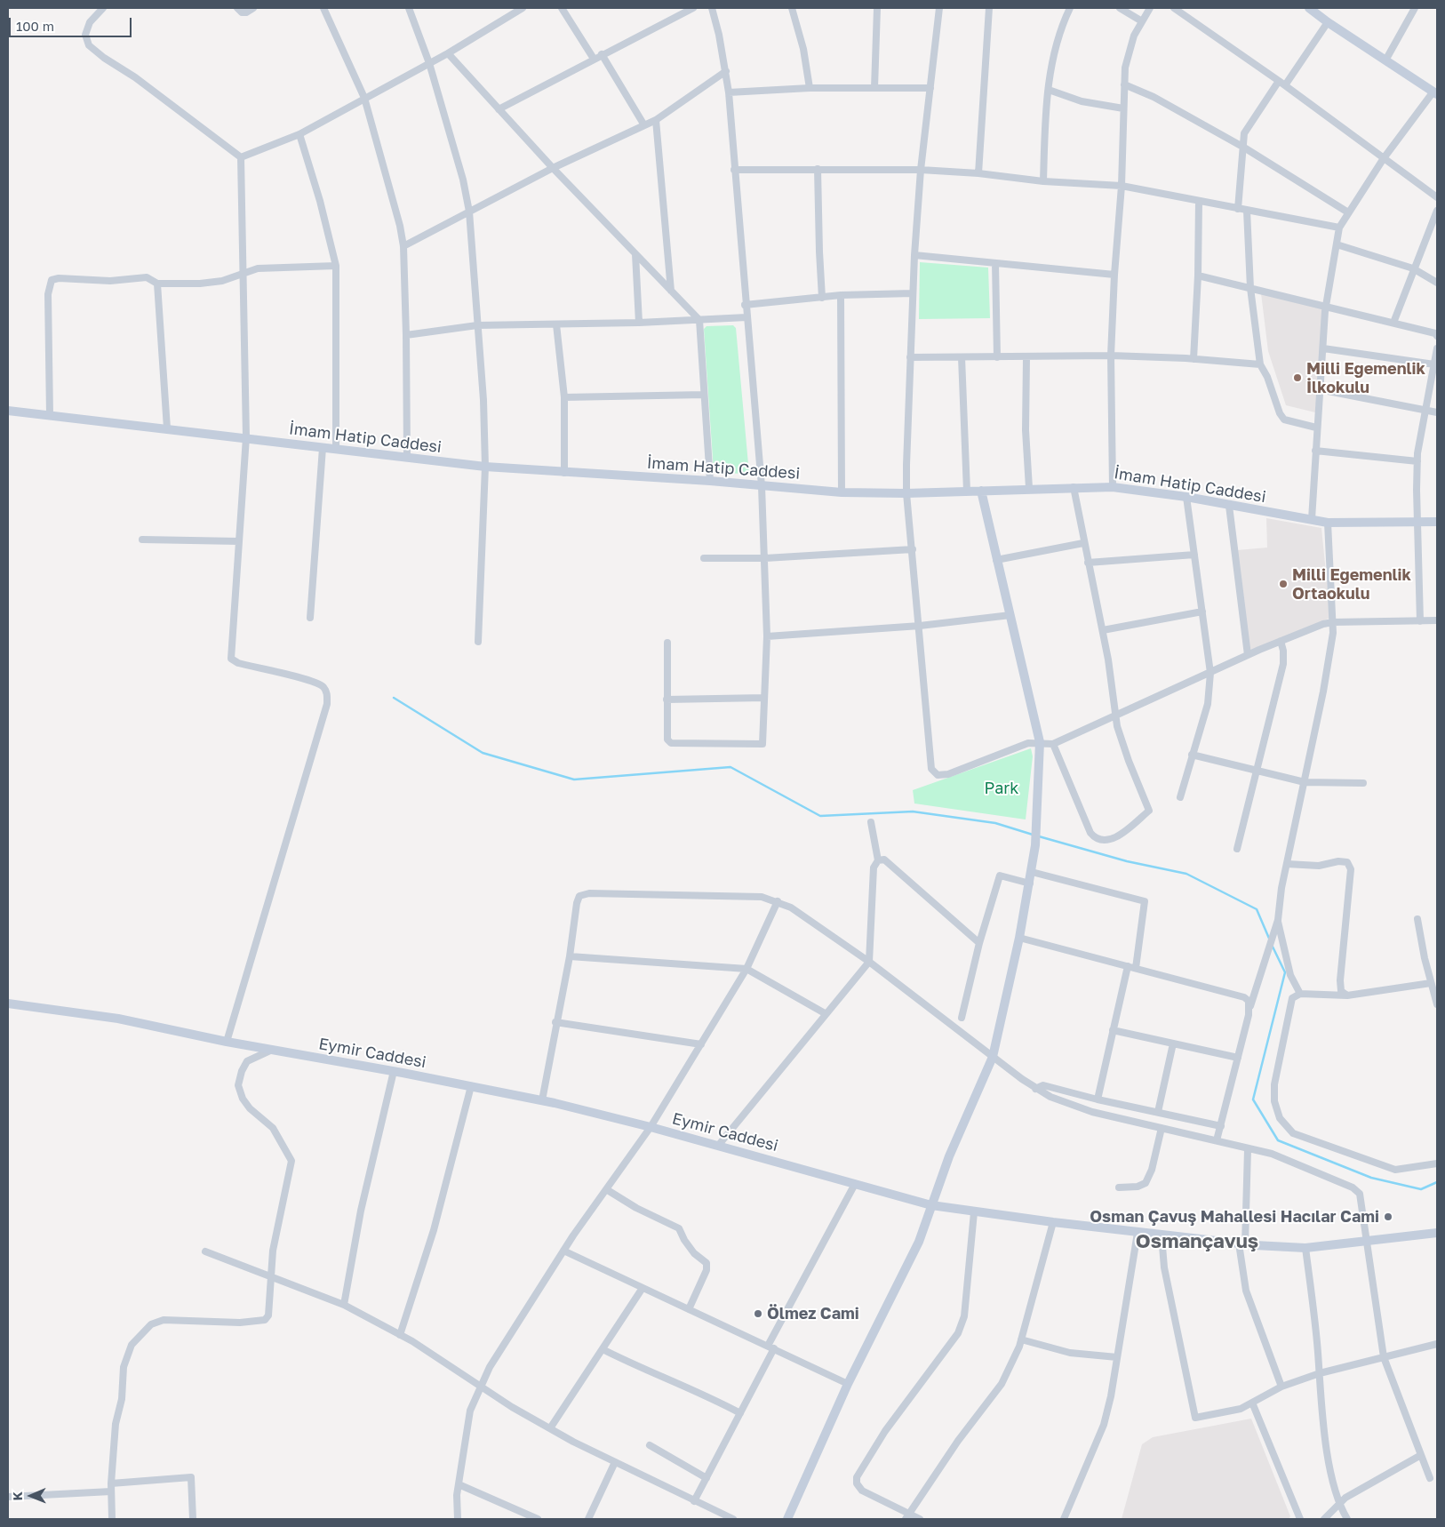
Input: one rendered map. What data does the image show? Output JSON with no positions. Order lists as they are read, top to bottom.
{
  "streets": {
    "street": ["İmam Hatip Caddesi", "Eymir Caddesi"]
  },
  "districts": ["Osmançavuş"],
  "parks": ["Park"],
  "places": [
    "Milli Egemenlik İlkokulu",
    "Milli Egemenlik Ortaokulu",
    "Osman Çavuş Mahallesi Hacılar Cami",
    "Ölmez Cami"
  ],
  "scale_bar": "100 m",
  "north": "left"
}
